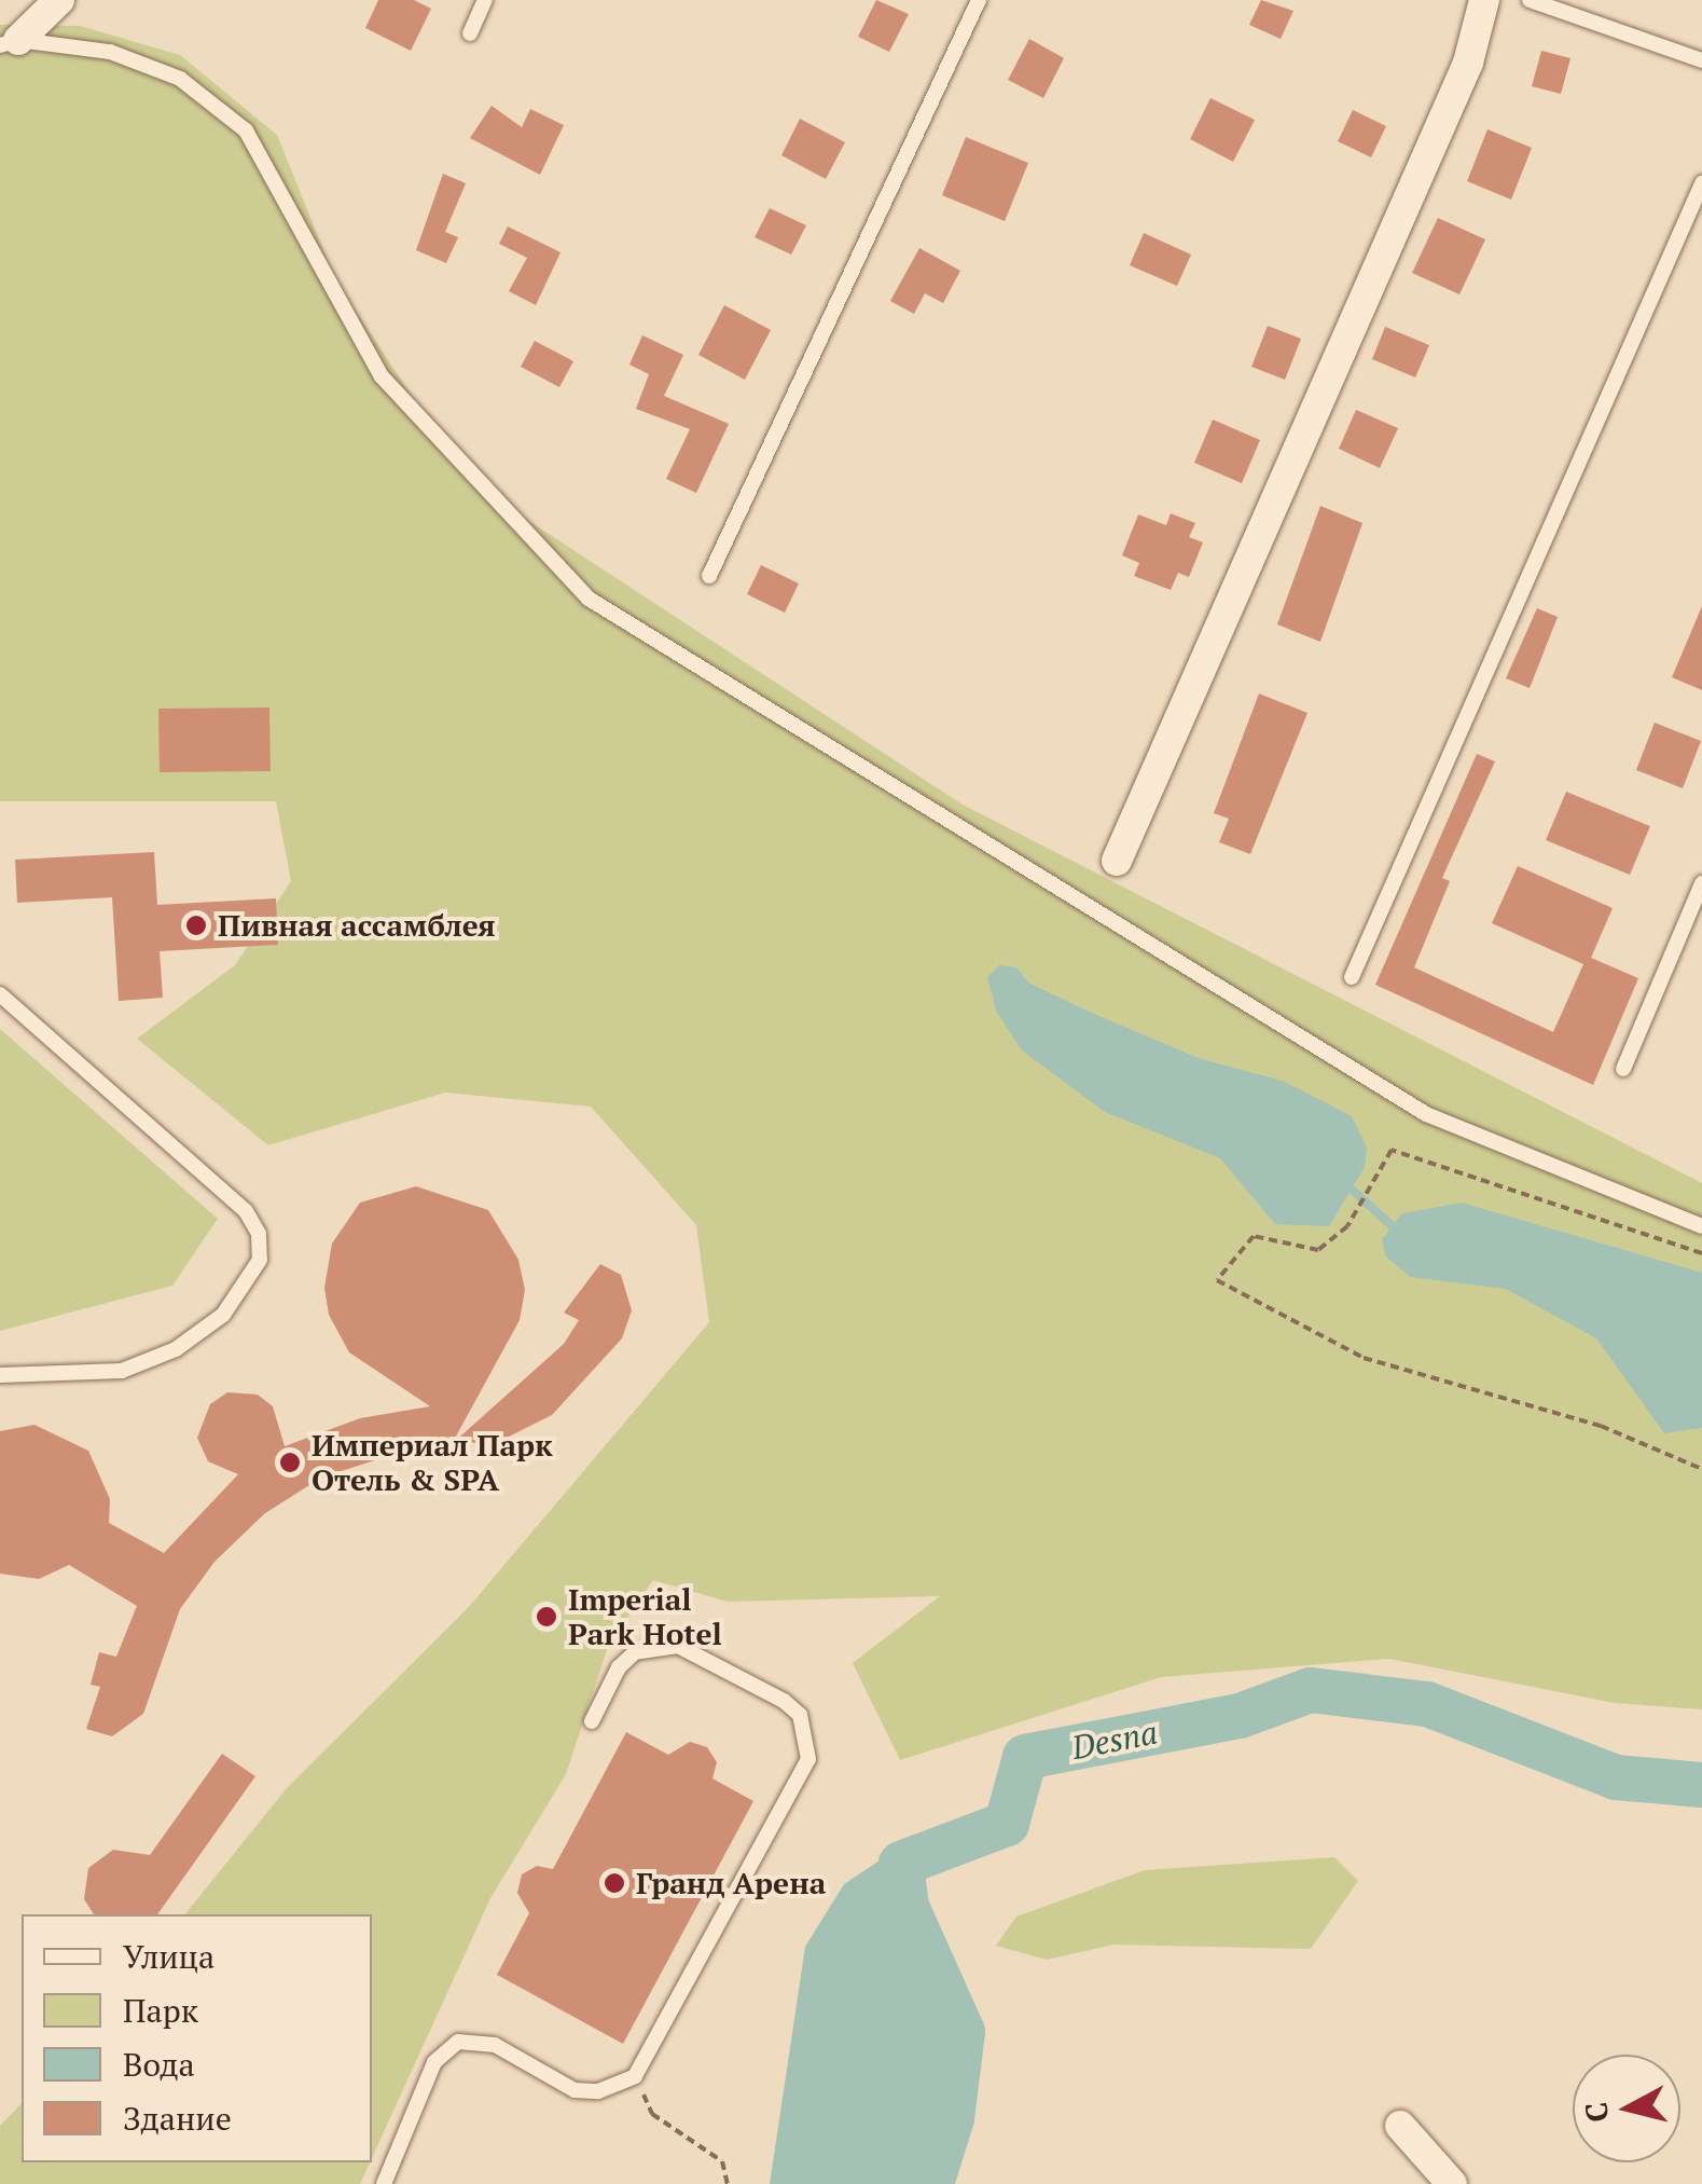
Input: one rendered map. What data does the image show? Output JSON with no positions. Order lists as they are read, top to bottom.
{
  "water": ["Desna"],
  "places": [
    "Пивная ассамблея",
    "Империал Парк Отель & SPA",
    "Imperial Park Hotel",
    "Гранд Арена"
  ],
  "legend": [
    "Улица",
    "Парк",
    "Вода",
    "Здание"
  ],
  "north": "left"
}
